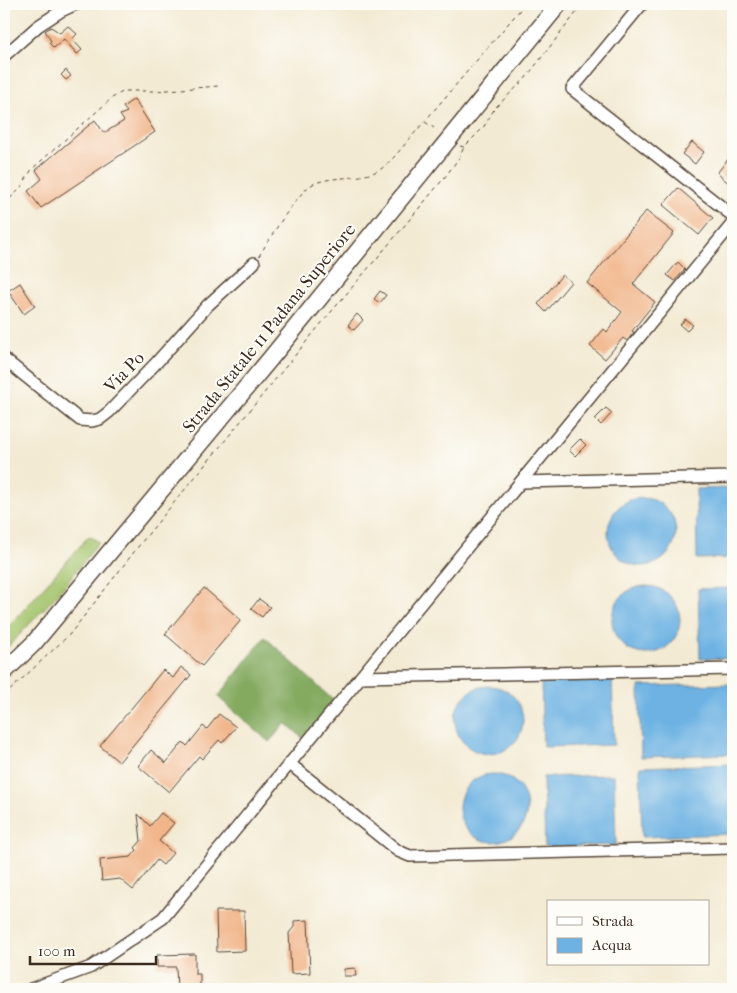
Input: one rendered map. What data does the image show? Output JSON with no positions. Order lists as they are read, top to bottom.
{
  "streets": {
    "highway": ["Strada Statale 11 Padana Superiore"],
    "street": ["Via Po"]
  },
  "legend": ["Strada", "Acqua"],
  "scale_bar": "100 m"
}
